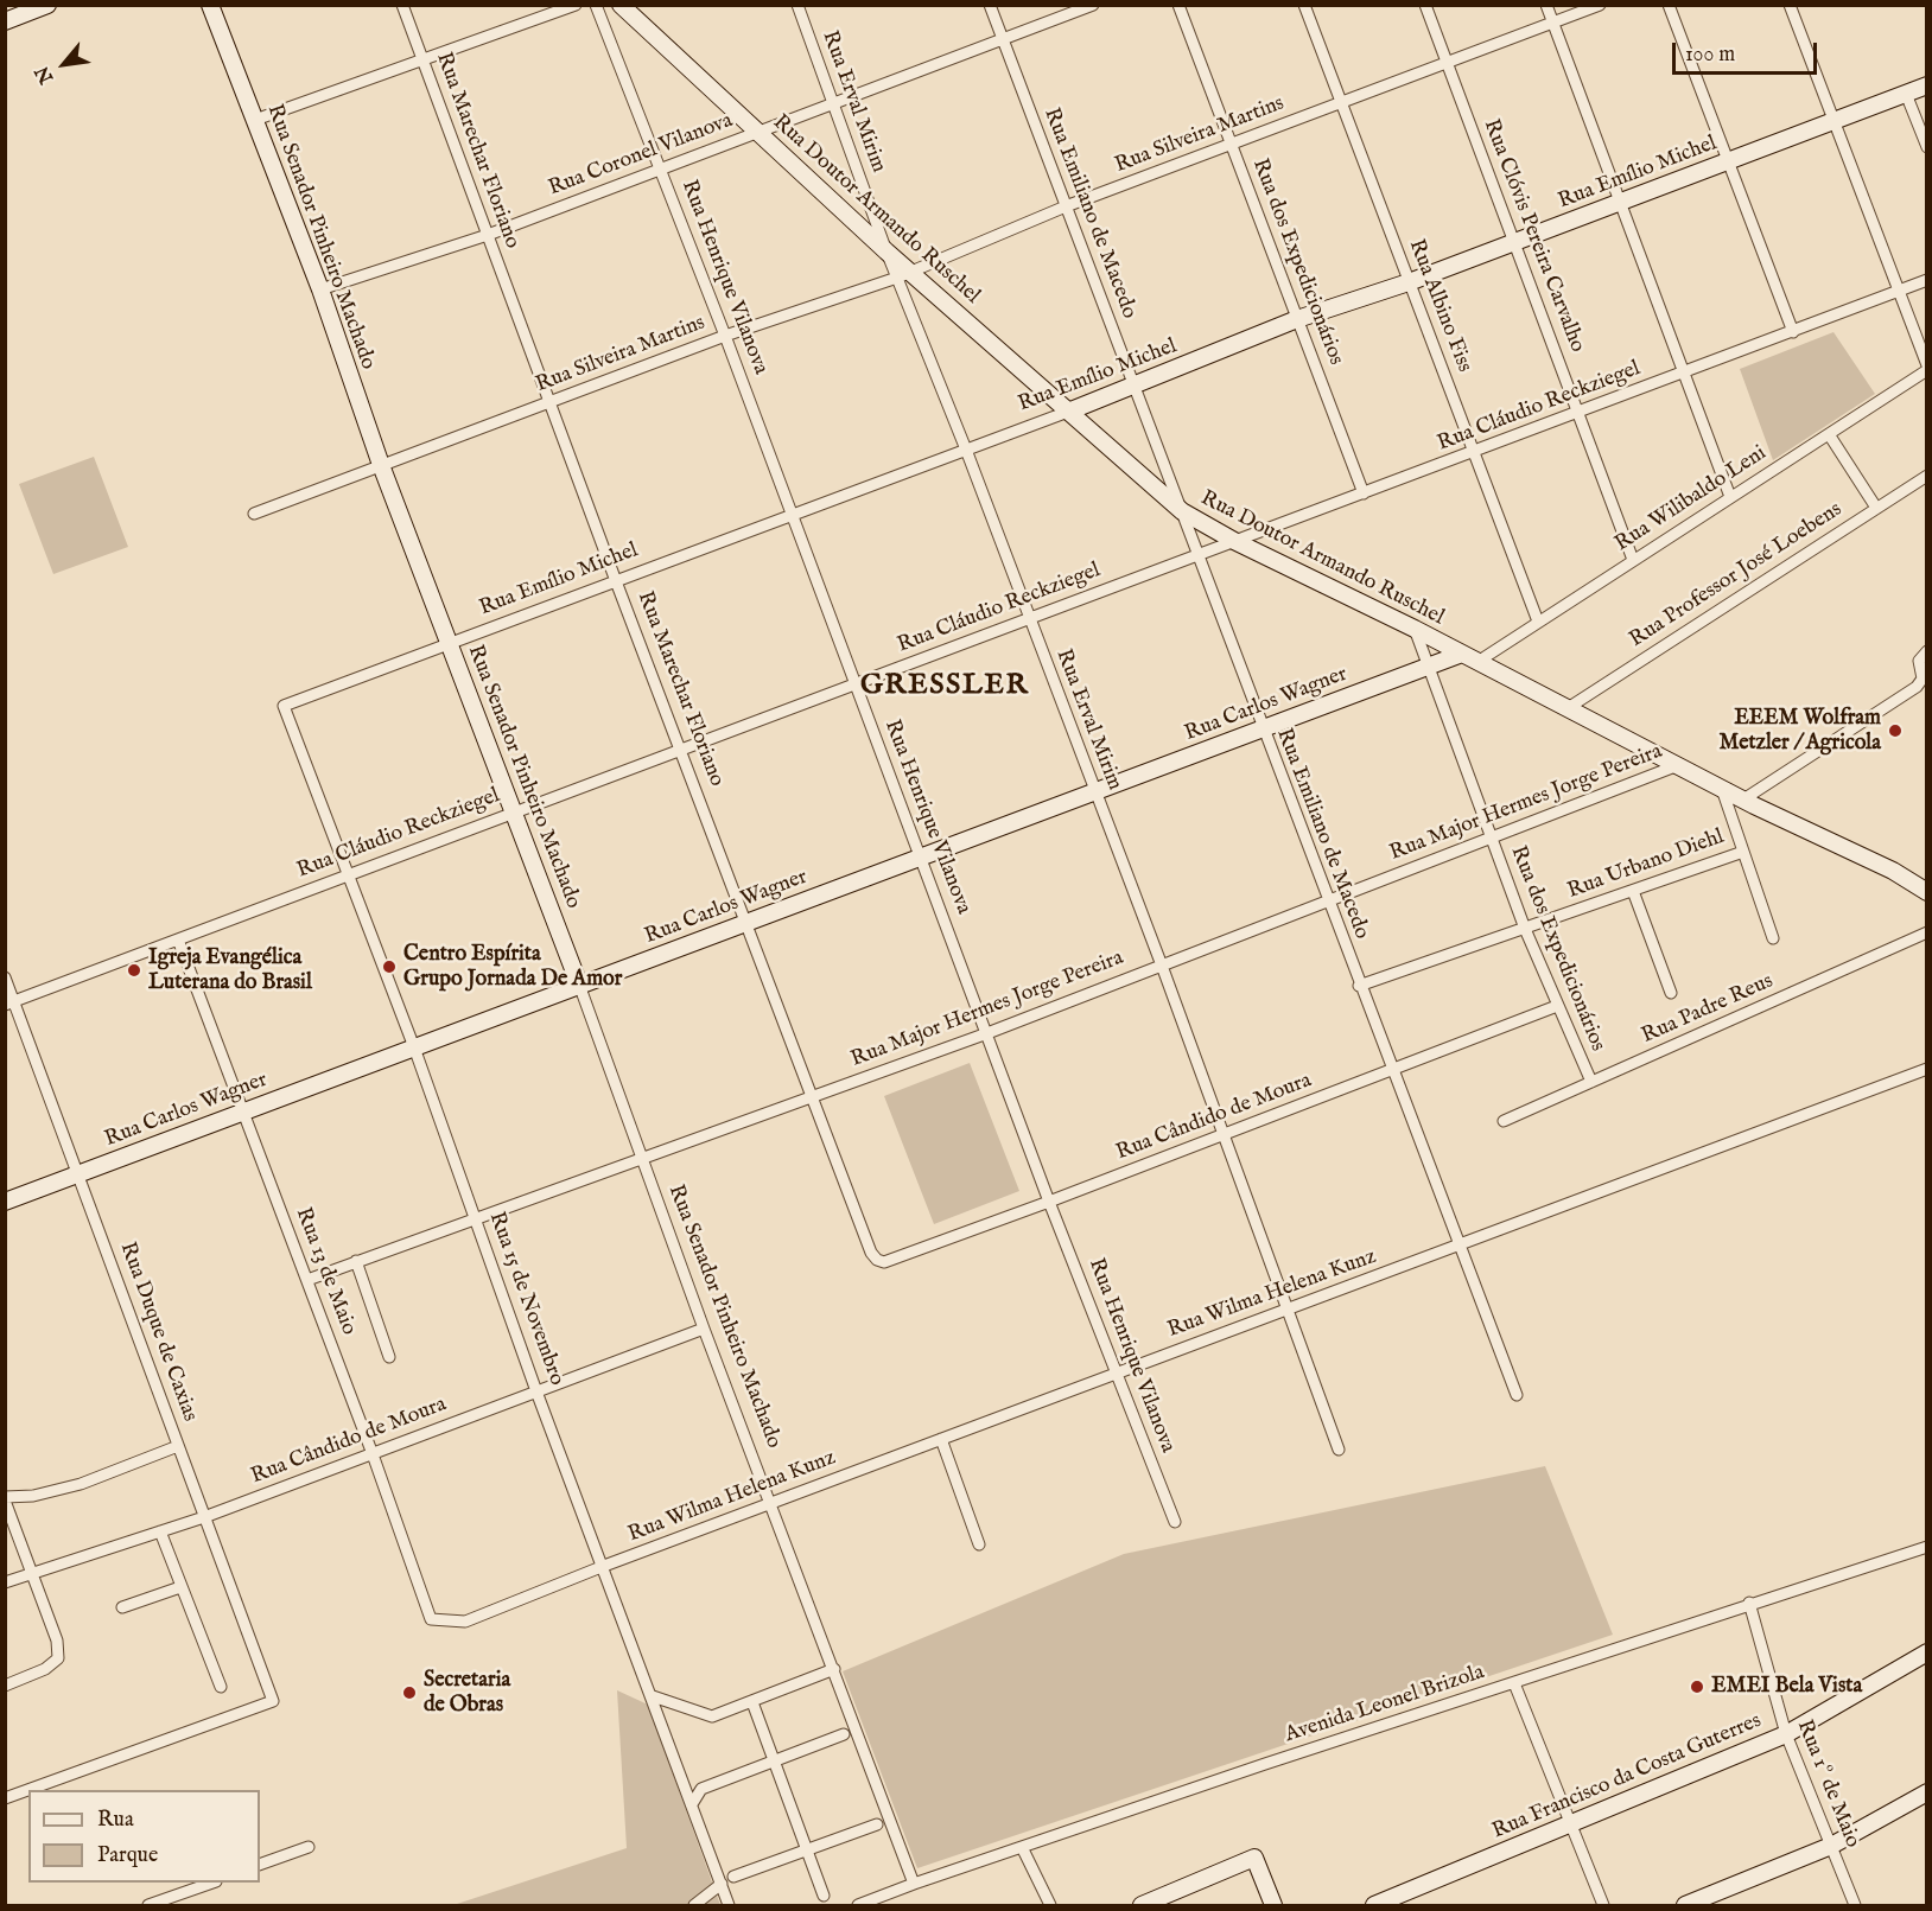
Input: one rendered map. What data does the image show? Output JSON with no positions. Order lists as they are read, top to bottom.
{
  "streets": {
    "main road": [
      "Rua Emílio Michel",
      "Rua Doutor Armando Ruschel",
      "Rua Senador Pinheiro Machado",
      "Rua Carlos Wagner",
      "Rua Francisco da Costa Guterres"
    ],
    "street": [
      "Rua Erval Mirim",
      "Rua Silveira Martins",
      "Rua Marechar Floriano",
      "Rua Coronel Vilanova",
      "Rua Emiliano de Macedo",
      "Rua Clóvis Pereira Carvalho",
      "Rua dos Expedicionários",
      "Rua Henrique Vilanova",
      "Rua Albino Fiss",
      "Rua Cláudio Reckziegel",
      "Rua Wilibaldo Leni",
      "Rua Professor José Loebens",
      "Rua Major Hermes Jorge Pereira",
      "Rua Urbano Diehl",
      "Rua Padre Reus",
      "Rua Cândido de Moura",
      "Rua 13 de Maio",
      "Rua Wilma Helena Kunz",
      "Rua 15 de Novembro",
      "Rua Duque de Caxias",
      "Avenida Leonel Brizola",
      "Rua 1º de Maio"
    ]
  },
  "crossings": [
    ["Rua Erval Mirim", "Rua Silveira Martins"],
    ["Rua Erval Mirim", "Rua Coronel Vilanova"],
    ["Rua Erval Mirim", "Rua Emílio Michel"],
    ["Rua Erval Mirim", "Rua Doutor Armando Ruschel"],
    ["Rua Erval Mirim", "Rua Cláudio Reckziegel"],
    ["Rua Erval Mirim", "Rua Carlos Wagner"],
    ["Rua Erval Mirim", "Rua Major Hermes Jorge Pereira"],
    ["Rua Erval Mirim", "Rua Cândido de Moura"],
    ["Rua Erval Mirim", "Rua Wilma Helena Kunz"],
    ["Rua Silveira Martins", "Rua Marechar Floriano"],
    ["Rua Silveira Martins", "Rua Doutor Armando Ruschel"],
    ["Rua Silveira Martins", "Rua Emiliano de Macedo"],
    ["Rua Silveira Martins", "Rua Clóvis Pereira Carvalho"],
    ["Rua Silveira Martins", "Rua Senador Pinheiro Machado"],
    ["Rua Silveira Martins", "Rua dos Expedicionários"],
    ["Rua Silveira Martins", "Rua Henrique Vilanova"],
    ["Rua Silveira Martins", "Rua Albino Fiss"],
    ["Rua Marechar Floriano", "Rua Coronel Vilanova"],
    ["Rua Marechar Floriano", "Rua Emílio Michel"],
    ["Rua Marechar Floriano", "Rua Cláudio Reckziegel"],
    ["Rua Marechar Floriano", "Rua Carlos Wagner"],
    ["Rua Marechar Floriano", "Rua Major Hermes Jorge Pereira"],
    ["Rua Marechar Floriano", "Rua Cândido de Moura"],
    ["Rua Coronel Vilanova", "Rua Doutor Armando Ruschel"],
    ["Rua Coronel Vilanova", "Rua Emiliano de Macedo"],
    ["Rua Coronel Vilanova", "Rua Senador Pinheiro Machado"],
    ["Rua Coronel Vilanova", "Rua Henrique Vilanova"],
    ["Rua Emílio Michel", "Rua Doutor Armando Ruschel"],
    ["Rua Emílio Michel", "Rua Emiliano de Macedo"],
    ["Rua Emílio Michel", "Rua Clóvis Pereira Carvalho"],
    ["Rua Emílio Michel", "Rua Senador Pinheiro Machado"],
    ["Rua Emílio Michel", "Rua dos Expedicionários"],
    ["Rua Emílio Michel", "Rua Henrique Vilanova"],
    ["Rua Emílio Michel", "Rua Albino Fiss"],
    ["Rua Emílio Michel", "Rua 15 de Novembro"],
    ["Rua Doutor Armando Ruschel", "Rua Emiliano de Macedo"],
    ["Rua Doutor Armando Ruschel", "Rua dos Expedicionários"],
    ["Rua Doutor Armando Ruschel", "Rua Cláudio Reckziegel"],
    ["Rua Doutor Armando Ruschel", "Rua Wilibaldo Leni"],
    ["Rua Doutor Armando Ruschel", "Rua Professor José Loebens"],
    ["Rua Doutor Armando Ruschel", "Rua Carlos Wagner"],
    ["Rua Doutor Armando Ruschel", "Rua Major Hermes Jorge Pereira"],
    ["Rua Emiliano de Macedo", "Rua Cláudio Reckziegel"],
    ["Rua Emiliano de Macedo", "Rua Carlos Wagner"],
    ["Rua Emiliano de Macedo", "Rua Major Hermes Jorge Pereira"],
    ["Rua Emiliano de Macedo", "Rua Urbano Diehl"],
    ["Rua Emiliano de Macedo", "Rua Cândido de Moura"],
    ["Rua Emiliano de Macedo", "Rua Wilma Helena Kunz"],
    ["Rua Clóvis Pereira Carvalho", "Rua Cláudio Reckziegel"],
    ["Rua Clóvis Pereira Carvalho", "Rua Wilibaldo Leni"],
    ["Rua Senador Pinheiro Machado", "Rua Cláudio Reckziegel"],
    ["Rua Senador Pinheiro Machado", "Rua Carlos Wagner"],
    ["Rua Senador Pinheiro Machado", "Rua Major Hermes Jorge Pereira"],
    ["Rua Senador Pinheiro Machado", "Rua Cândido de Moura"],
    ["Rua Senador Pinheiro Machado", "Rua Wilma Helena Kunz"],
    ["Rua Senador Pinheiro Machado", "Avenida Leonel Brizola"],
    ["Rua dos Expedicionários", "Rua Cláudio Reckziegel"],
    ["Rua dos Expedicionários", "Rua Carlos Wagner"],
    ["Rua dos Expedicionários", "Rua Major Hermes Jorge Pereira"],
    ["Rua dos Expedicionários", "Rua Urbano Diehl"],
    ["Rua dos Expedicionários", "Rua Padre Reus"],
    ["Rua dos Expedicionários", "Rua Cândido de Moura"],
    ["Rua Henrique Vilanova", "Rua Cláudio Reckziegel"],
    ["Rua Henrique Vilanova", "Rua Carlos Wagner"],
    ["Rua Henrique Vilanova", "Rua Major Hermes Jorge Pereira"],
    ["Rua Henrique Vilanova", "Rua Cândido de Moura"],
    ["Rua Henrique Vilanova", "Rua Wilma Helena Kunz"],
    ["Rua Albino Fiss", "Rua Cláudio Reckziegel"],
    ["Rua Albino Fiss", "Rua Wilibaldo Leni"],
    ["Rua Cláudio Reckziegel", "Rua 13 de Maio"],
    ["Rua Cláudio Reckziegel", "Rua 15 de Novembro"],
    ["Rua Cláudio Reckziegel", "Rua Duque de Caxias"],
    ["Rua Carlos Wagner", "Rua 13 de Maio"],
    ["Rua Carlos Wagner", "Rua 15 de Novembro"],
    ["Rua Carlos Wagner", "Rua Duque de Caxias"],
    ["Rua Major Hermes Jorge Pereira", "Rua 13 de Maio"],
    ["Rua Major Hermes Jorge Pereira", "Rua 15 de Novembro"],
    ["Rua Cândido de Moura", "Rua 13 de Maio"],
    ["Rua Cândido de Moura", "Rua 15 de Novembro"],
    ["Rua Cândido de Moura", "Rua Duque de Caxias"],
    ["Rua 13 de Maio", "Rua Wilma Helena Kunz"],
    ["Rua Wilma Helena Kunz", "Rua 15 de Novembro"],
    ["Avenida Leonel Brizola", "Rua 1º de Maio"],
    ["Rua Francisco da Costa Guterres", "Rua 1º de Maio"]
  ],
  "districts": ["GRESSLER"],
  "places": [
    "EEEM Wolfram Metzler / Agricola",
    "Centro Espírita Grupo Jornada De Amor",
    "Igreja Evangélica Luterana do Brasil",
    "EMEI Bela Vista",
    "Secretaria de Obras"
  ],
  "legend": ["Rua", "Parque"],
  "scale_bar": "100 m",
  "north": "bottom left"
}
